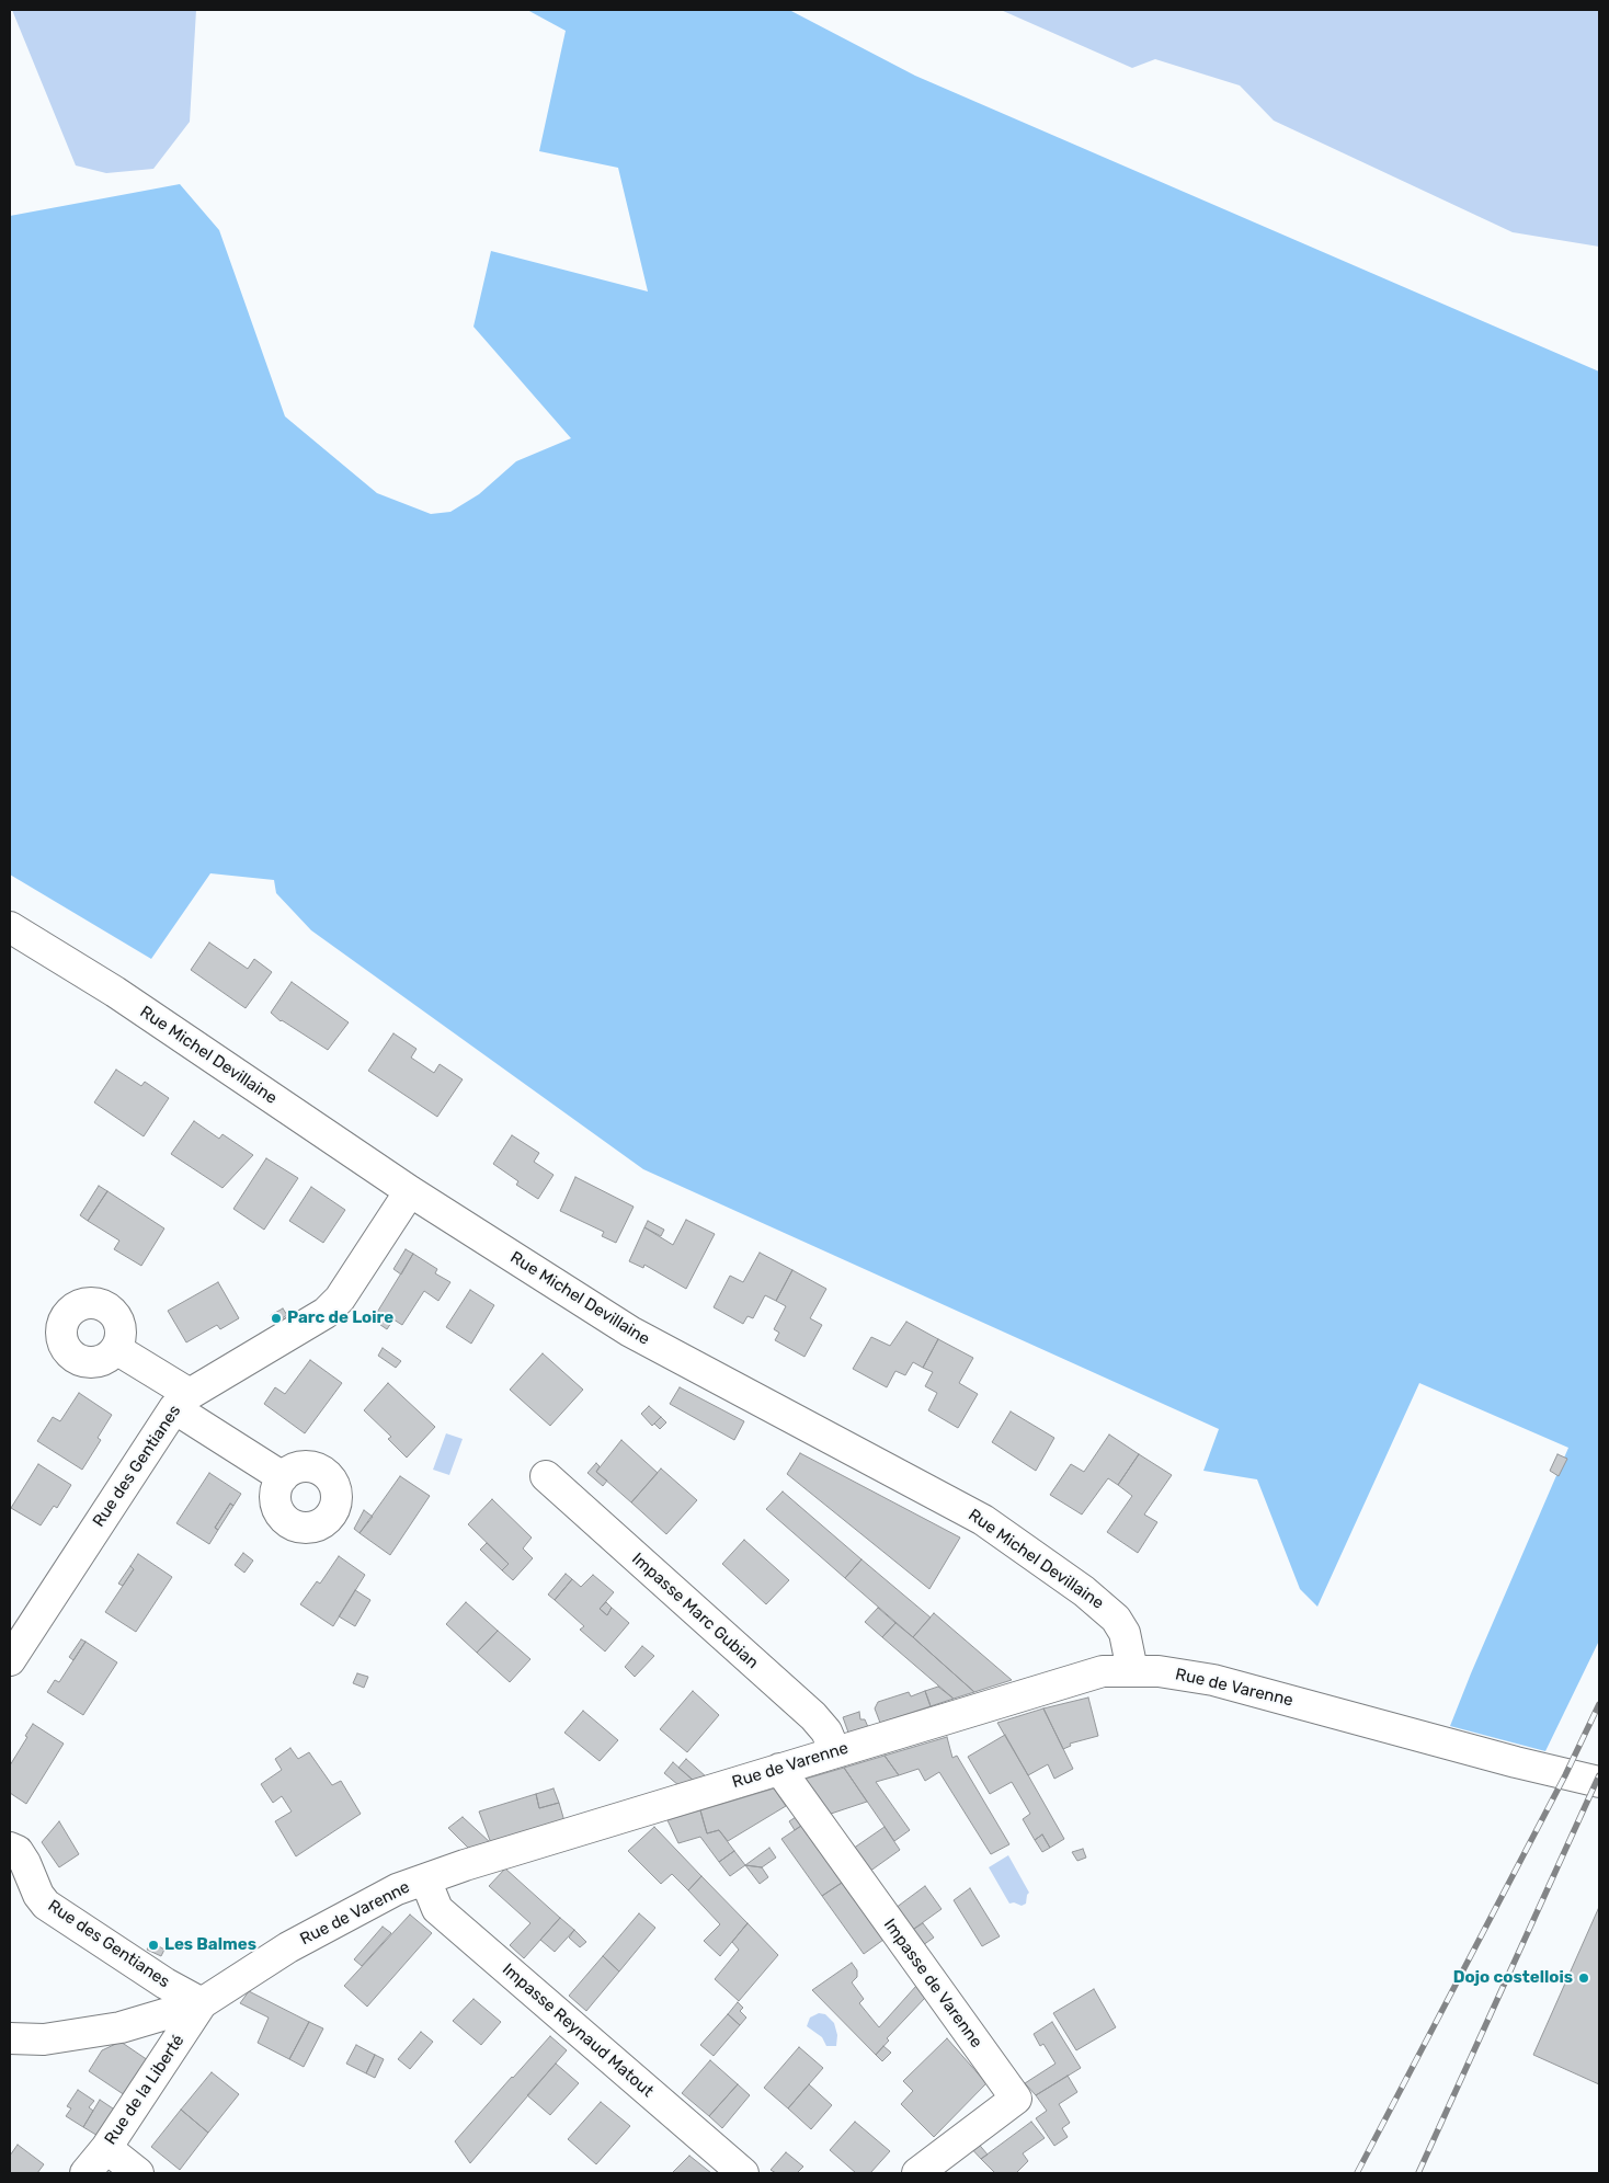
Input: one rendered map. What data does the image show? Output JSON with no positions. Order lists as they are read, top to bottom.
{
  "streets": {
    "street": [
      "Rue Michel Devillaine",
      "Rue des Gentianes",
      "Impasse Marc Gubian",
      "Rue de Varenne",
      "Impasse de Varenne",
      "Impasse Reynaud Matout",
      "Rue de la Liberté"
    ]
  },
  "crossings": [
    ["Rue Michel Devillaine", "Rue des Gentianes"],
    ["Rue Michel Devillaine", "Rue de Varenne"],
    ["Rue des Gentianes", "Rue de Varenne"],
    ["Rue des Gentianes", "Rue de la Liberté"],
    ["Impasse Marc Gubian", "Rue de Varenne"],
    ["Rue de Varenne", "Impasse de Varenne"],
    ["Rue de Varenne", "Impasse Reynaud Matout"],
    ["Rue de Varenne", "Rue de la Liberté"]
  ],
  "places": ["Parc de Loire", "Les Balmes", "Dojo costellois"]
}
